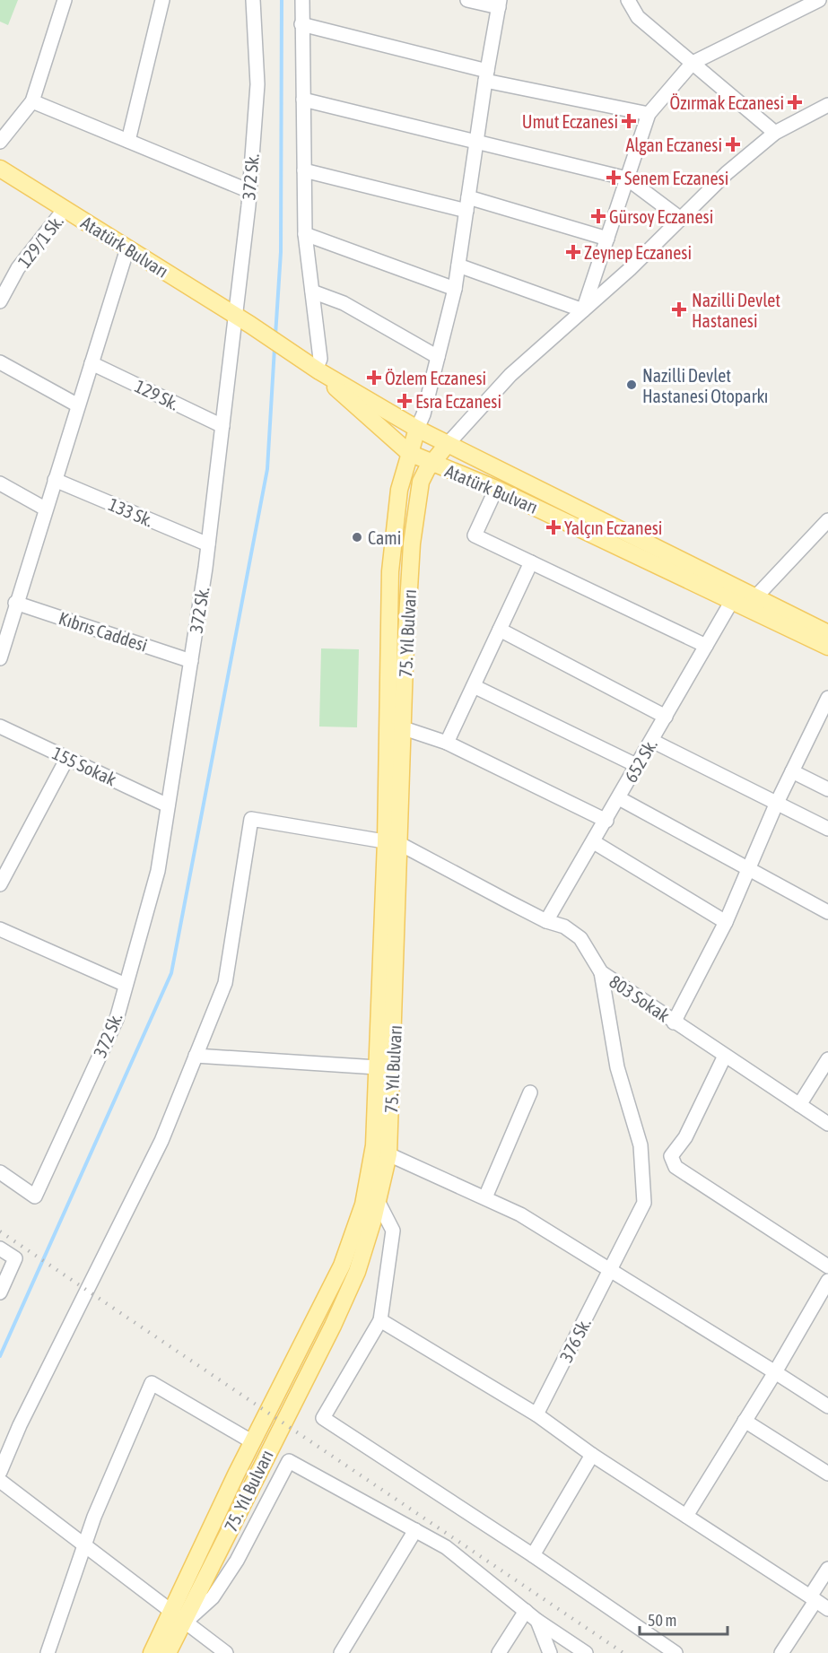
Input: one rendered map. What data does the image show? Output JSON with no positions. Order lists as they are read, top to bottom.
{
  "streets": {
    "main road": ["Atatürk Bulvarı", "75. Yıl Bulvarı"],
    "street": [
      "372 Sk.",
      "129/1 Sk.",
      "129 Sk.",
      "133 Sk.",
      "Kıbrıs Caddesi",
      "652 Sk.",
      "155 Sokak",
      "803 Sokak",
      "376 Sk."
    ]
  },
  "crossings": [
    ["372 Sk.", "Atatürk Bulvarı"],
    ["372 Sk.", "129 Sk."],
    ["372 Sk.", "133 Sk."],
    ["372 Sk.", "Kıbrıs Caddesi"],
    ["372 Sk.", "155 Sokak"],
    ["129/1 Sk.", "Atatürk Bulvarı"],
    ["Atatürk Bulvarı", "75. Yıl Bulvarı"],
    ["Atatürk Bulvarı", "652 Sk."],
    ["75. Yıl Bulvarı", "803 Sokak"],
    ["652 Sk.", "803 Sokak"],
    ["803 Sokak", "376 Sk."]
  ],
  "places": {
    "health": [
      "Özırmak Eczanesi",
      "Umut Eczanesi",
      "Algan Eczanesi",
      "Senem Eczanesi",
      "Gürsoy Eczanesi",
      "Zeynep Eczanesi",
      "Nazilli Devlet Hastanesi",
      "Özlem Eczanesi",
      "Esra Eczanesi",
      "Yalçın Eczanesi"
    ],
    "other": ["Nazilli Devlet Hastanesi Otoparkı", "Cami"]
  },
  "scale_bar": "50 m"
}
